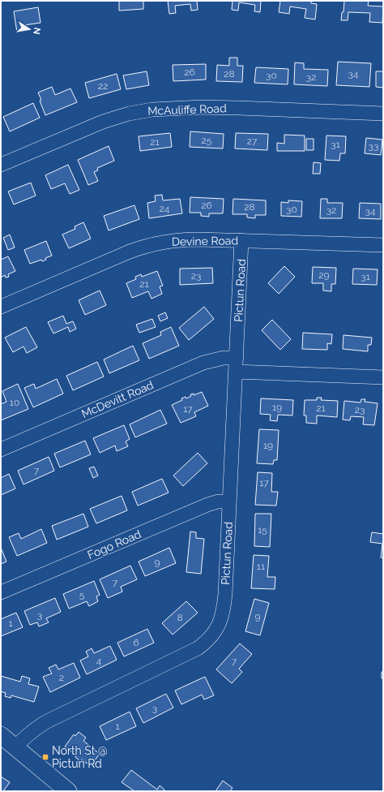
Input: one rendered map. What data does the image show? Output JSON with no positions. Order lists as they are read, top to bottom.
{
  "streets": {
    "street": [
      "McAuliffe Road",
      "Devine Road",
      "Pictun Road",
      "McDevitt Road",
      "Fogo Road"
    ]
  },
  "crossings": [
    ["Devine Road", "Pictun Road"],
    ["Pictun Road", "McDevitt Road"],
    ["Pictun Road", "Fogo Road"]
  ],
  "places": {
    "transit": ["North St @ Pictun Rd"]
  },
  "house_numbers": [
    "26",
    "28",
    "34",
    "30",
    "32",
    "22",
    "25",
    "27",
    "21",
    "31",
    "33",
    "26",
    "28",
    "24",
    "30",
    "32",
    "34",
    "29",
    "23",
    "31",
    "21",
    "10",
    "19",
    "21",
    "17",
    "23",
    "19",
    "7",
    "17",
    "15",
    "9",
    "11",
    "7",
    "5",
    "3",
    "9",
    "8",
    "1",
    "6",
    "4",
    "7",
    "2",
    "3",
    "1"
  ],
  "north": "right"
}
